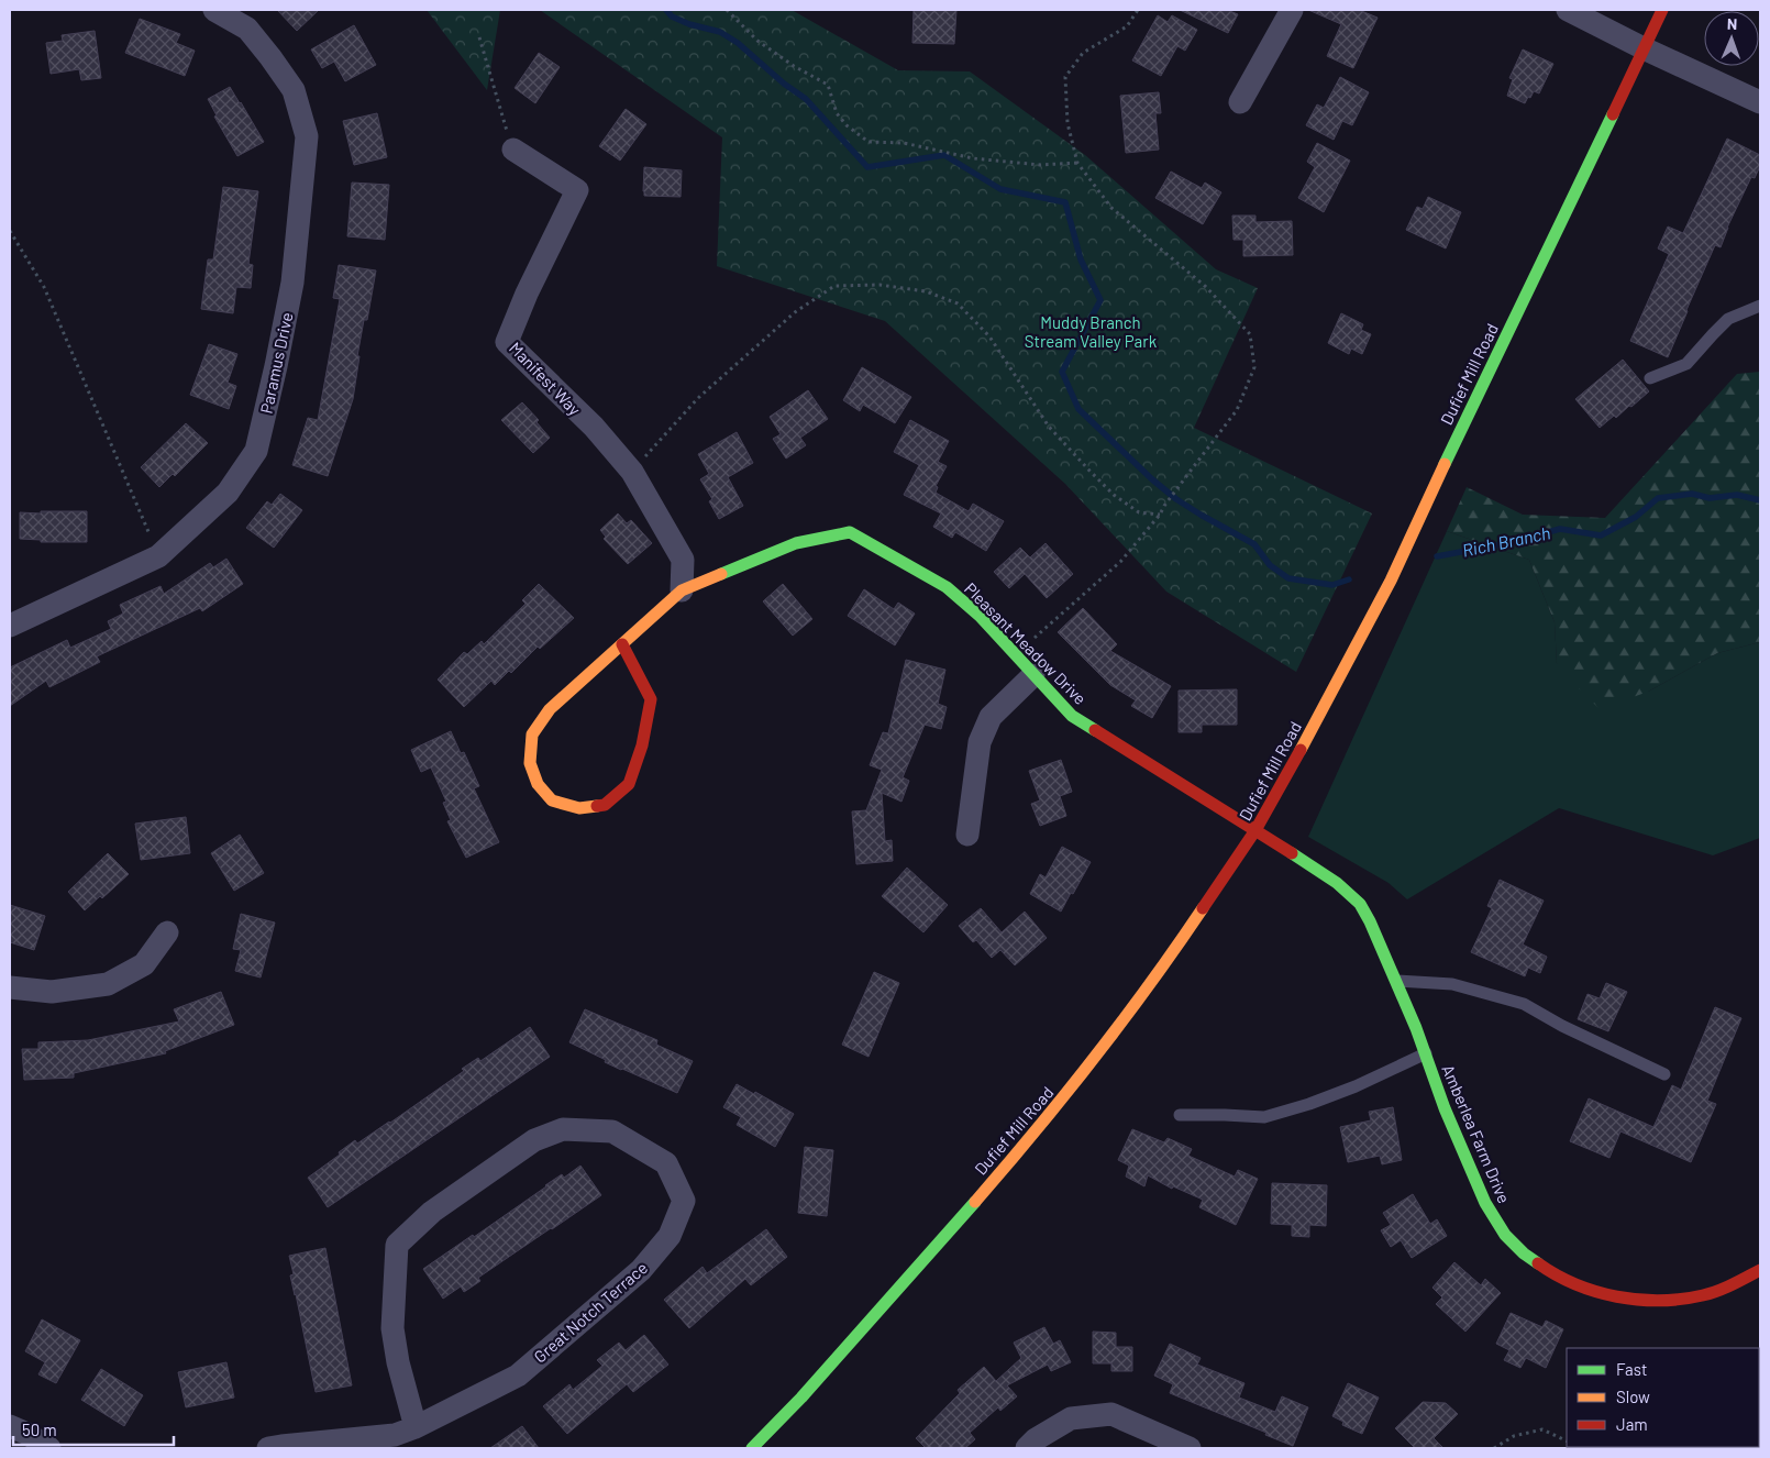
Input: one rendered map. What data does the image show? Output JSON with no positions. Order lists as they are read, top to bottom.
{
  "streets": {
    "street": [
      "Paramus Drive",
      "Dufief Mill Road",
      "Manifest Way",
      "Pleasant Meadow Drive",
      "Amberlea Farm Drive",
      "Great Notch Terrace"
    ]
  },
  "crossings": [
    ["Dufief Mill Road", "Pleasant Meadow Drive"],
    ["Dufief Mill Road", "Amberlea Farm Drive"],
    ["Manifest Way", "Pleasant Meadow Drive"],
    ["Pleasant Meadow Drive", "Amberlea Farm Drive"]
  ],
  "water": ["Rich Branch"],
  "parks": ["Muddy Branch Stream Valley Park"],
  "legend": ["Fast", "Slow", "Jam"],
  "scale_bar": "50 m",
  "north": "top"
}
